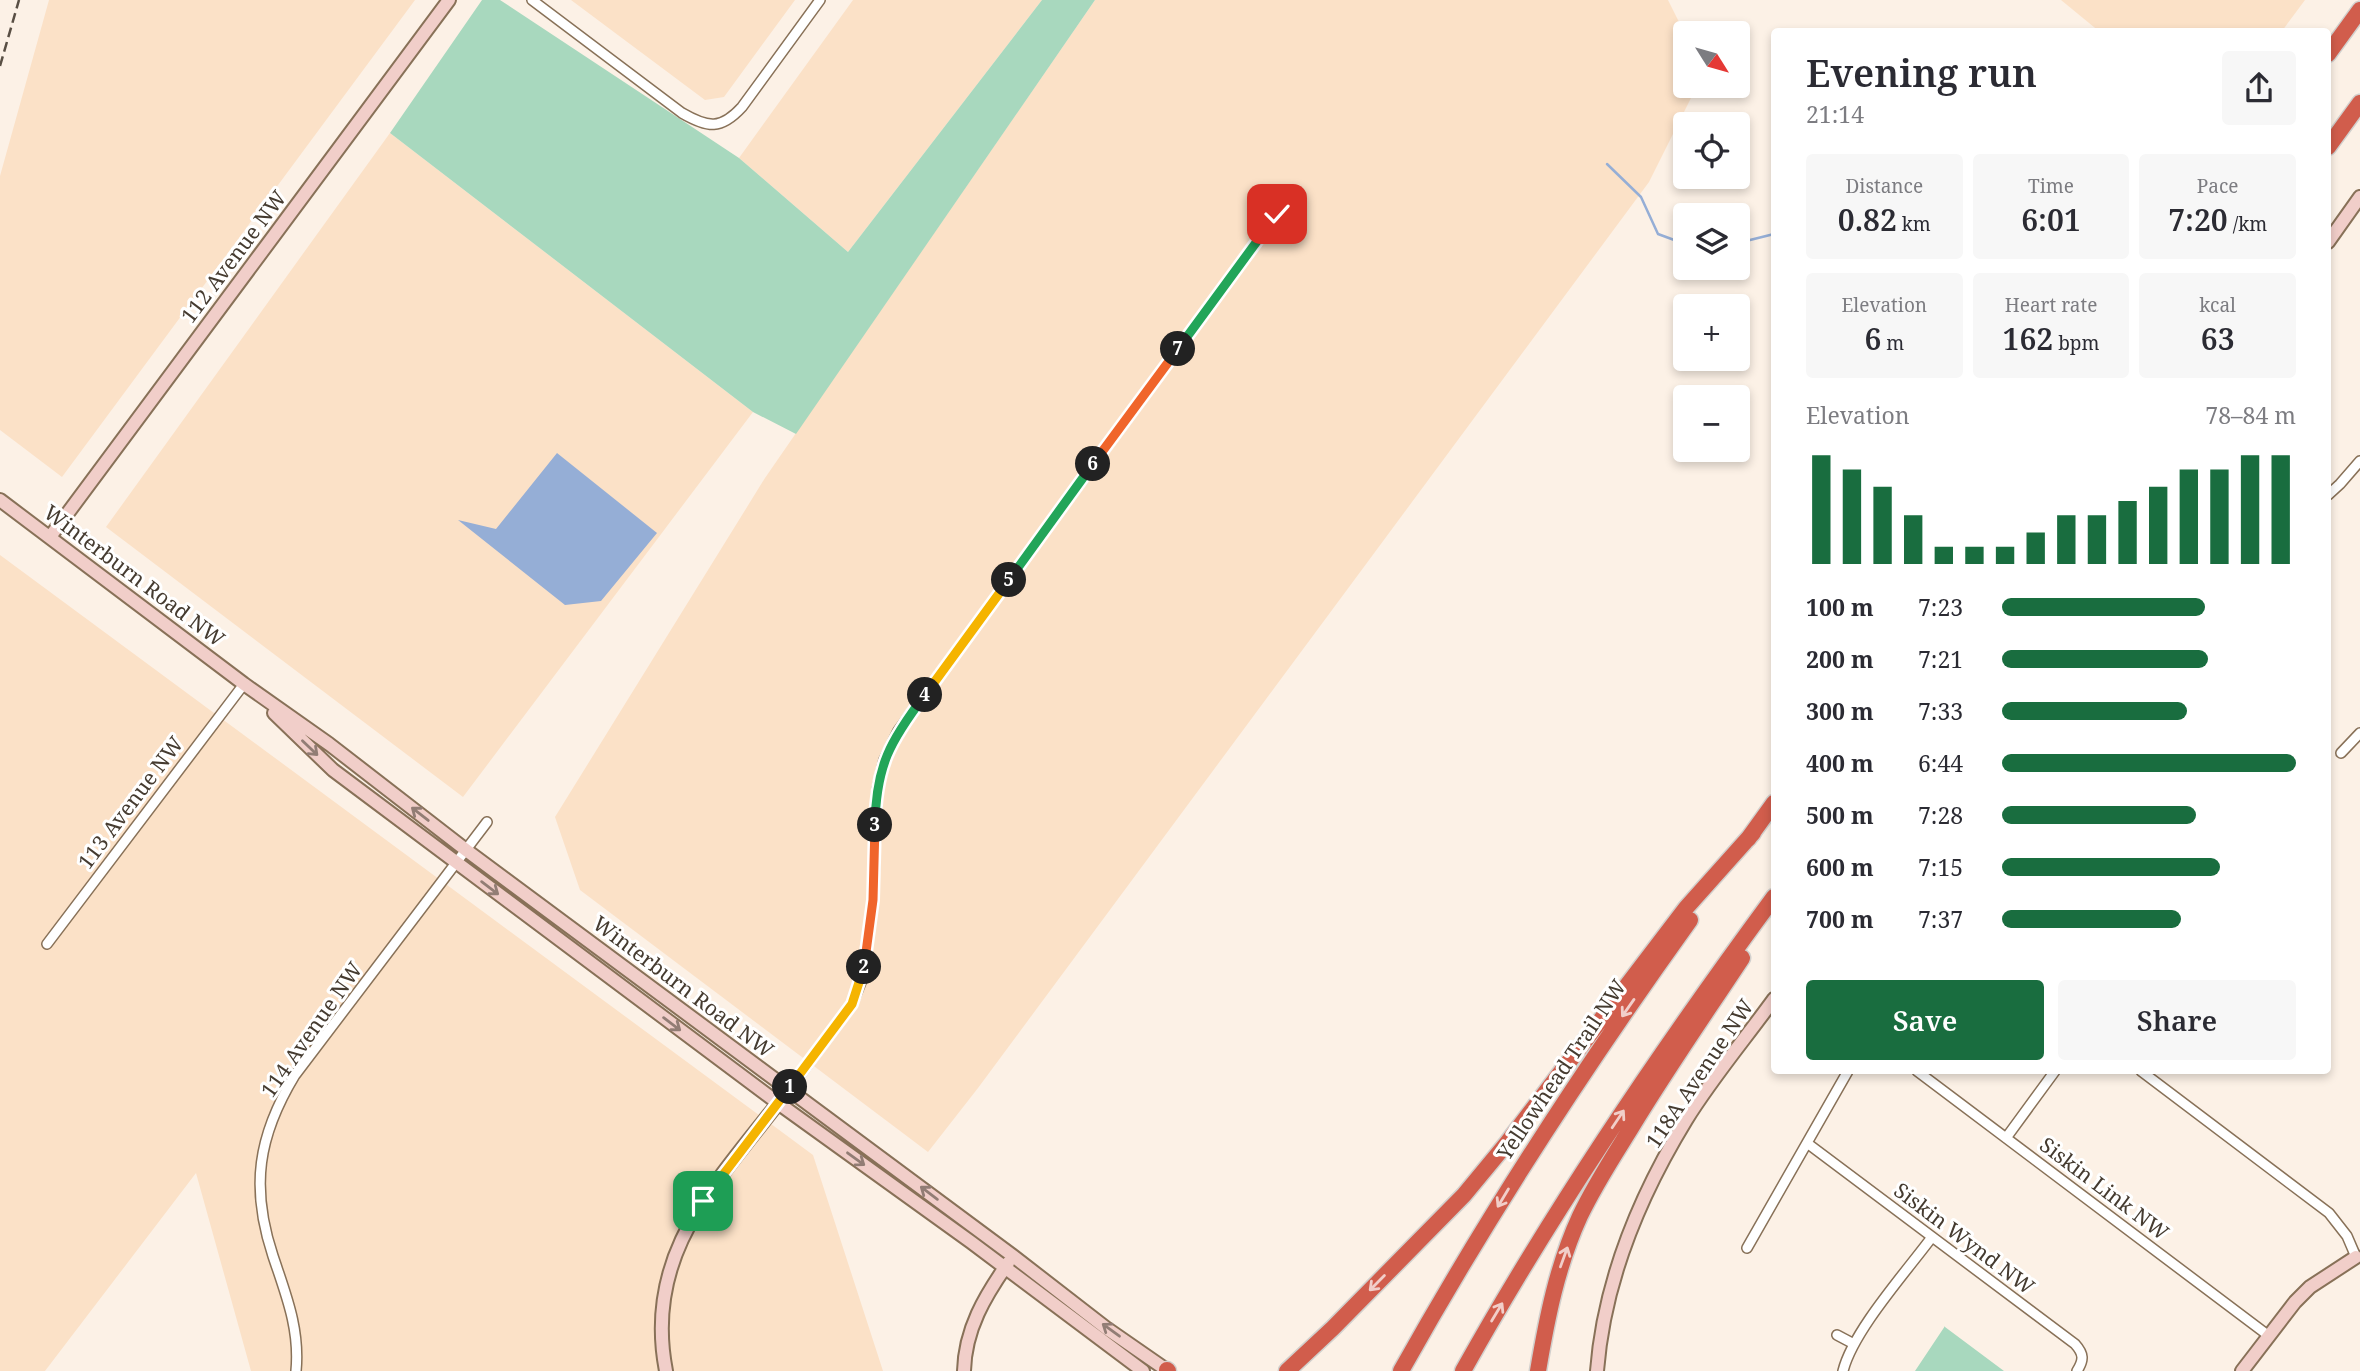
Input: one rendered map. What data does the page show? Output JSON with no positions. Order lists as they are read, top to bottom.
{
  "streets": {
    "highway": ["Yellowhead Trail NW"],
    "main road": ["112 Avenue NW", "Winterburn Road NW", "118A Avenue NW"],
    "street": [
      "113 Avenue NW",
      "114 Avenue NW",
      "Siskin Link NW",
      "Siskin Wynd NW"
    ]
  },
  "crossings": [
    ["112 Avenue NW", "Winterburn Road NW"],
    ["Winterburn Road NW", "113 Avenue NW"],
    ["Winterburn Road NW", "114 Avenue NW"]
  ],
  "north": "bottom right",
  "page": {
    "map_buttons": ["+", "−"],
    "heading": ["Evening run", "21:14"],
    "stats": [
      ["Distance", "0.82 km"],
      ["Time", "6:01"],
      ["Pace", "7:20 /km"],
      ["Elevation", "6 m"],
      ["Heart rate", "162 bpm"],
      ["kcal", "63"]
    ],
    "pins": [
      "7",
      "6",
      "5",
      "4",
      "3",
      "2",
      "1"
    ],
    "chart": ["Elevation", "78–84 m"],
    "list": [
      {
        "name": "100 m",
        "note": "7:23"
      },
      {
        "name": "200 m",
        "note": "7:21"
      },
      {
        "name": "300 m",
        "note": "7:33"
      },
      {
        "name": "400 m",
        "note": "6:44"
      },
      {
        "name": "500 m",
        "note": "7:28"
      },
      {
        "name": "600 m",
        "note": "7:15"
      },
      {
        "name": "700 m",
        "note": "7:37"
      }
    ],
    "buttons": ["Save", "Share"]
  }
}
